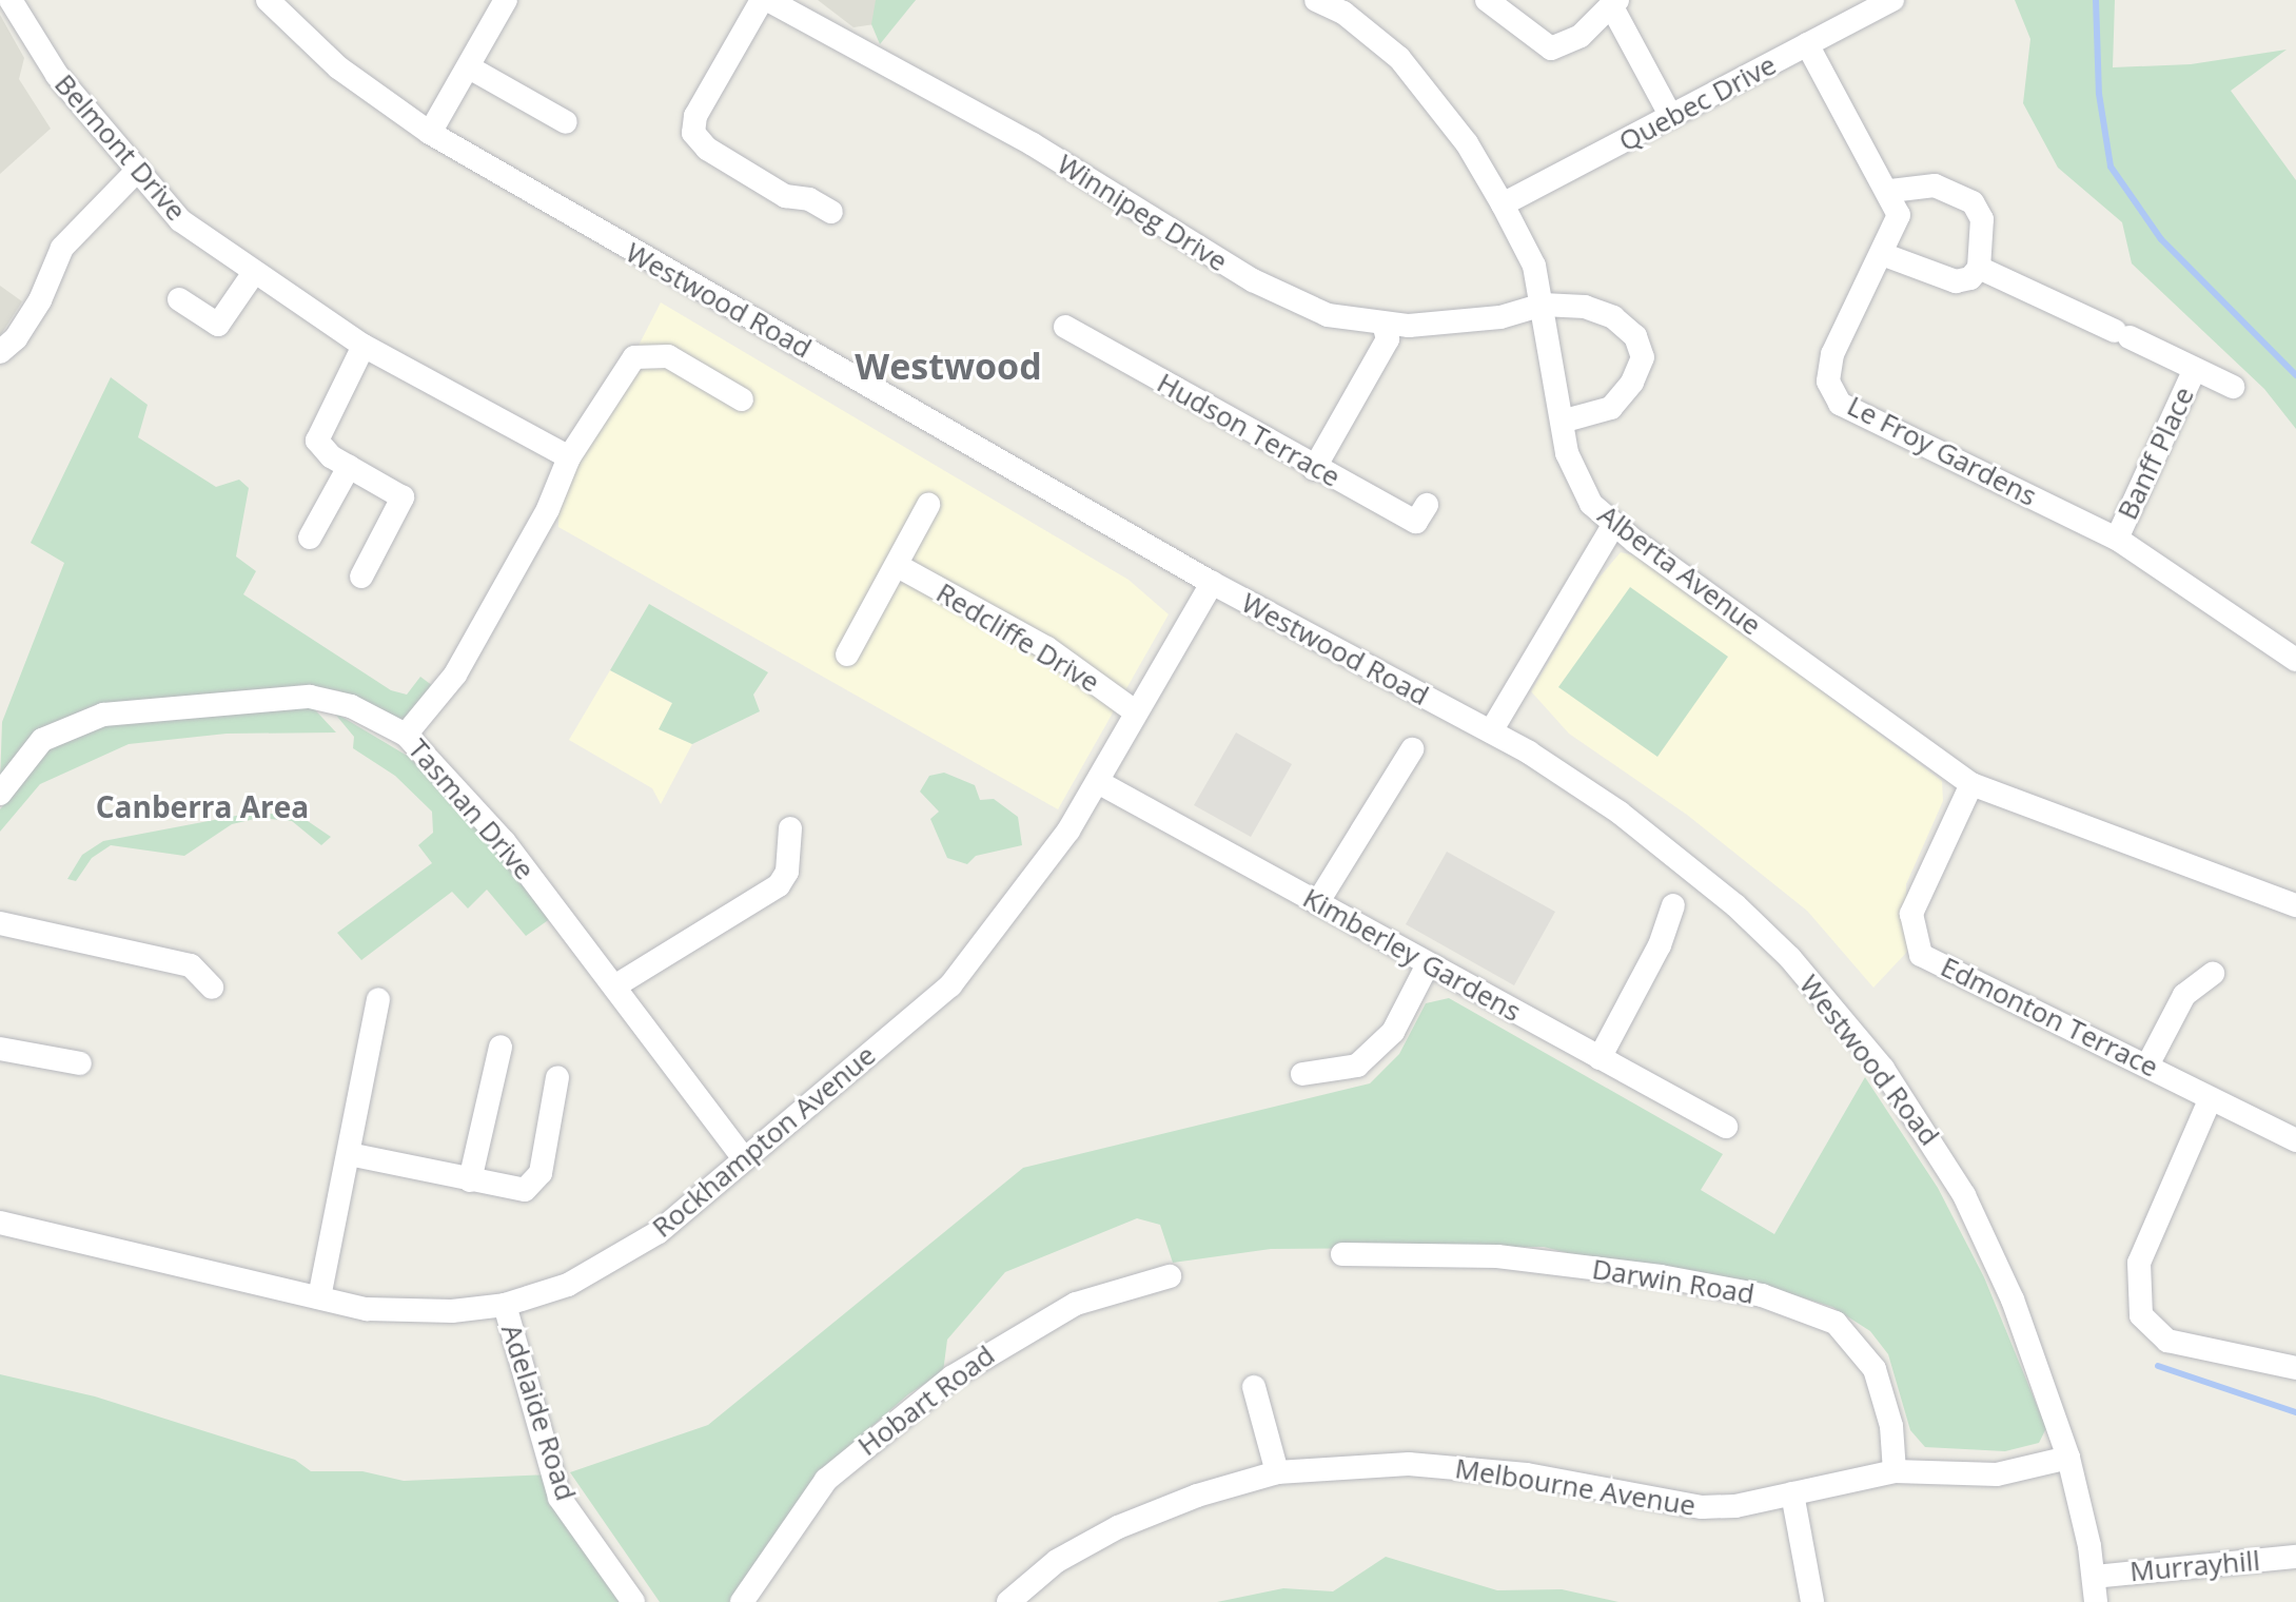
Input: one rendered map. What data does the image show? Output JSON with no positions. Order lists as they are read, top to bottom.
{
  "streets": {
    "street": [
      "Quebec Drive",
      "Belmont Drive",
      "Winnipeg Drive",
      "Westwood Road",
      "Hudson Terrace",
      "Le Froy Gardens",
      "Banff Place",
      "Alberta Avenue",
      "Redcliffe Drive",
      "Tasman Drive",
      "Kimberley Gardens",
      "Edmonton Terrace",
      "Rockhampton Avenue",
      "Darwin Road",
      "Hobart Road",
      "Adelaide Road",
      "Melbourne Avenue",
      "Murrayhill"
    ]
  },
  "crossings": [
    ["Quebec Drive", "Le Froy Gardens"],
    ["Quebec Drive", "Alberta Avenue"],
    ["Winnipeg Drive", "Alberta Avenue"],
    ["Westwood Road", "Rockhampton Avenue"],
    ["Westwood Road", "Melbourne Avenue"],
    ["Westwood Road", "Murrayhill"],
    ["Le Froy Gardens", "Banff Place"],
    ["Alberta Avenue", "Edmonton Terrace"],
    ["Redcliffe Drive", "Rockhampton Avenue"],
    ["Tasman Drive", "Rockhampton Avenue"],
    ["Kimberley Gardens", "Rockhampton Avenue"],
    ["Rockhampton Avenue", "Adelaide Road"],
    ["Darwin Road", "Melbourne Avenue"]
  ],
  "districts": ["Westwood", "Canberra Area"]
}
